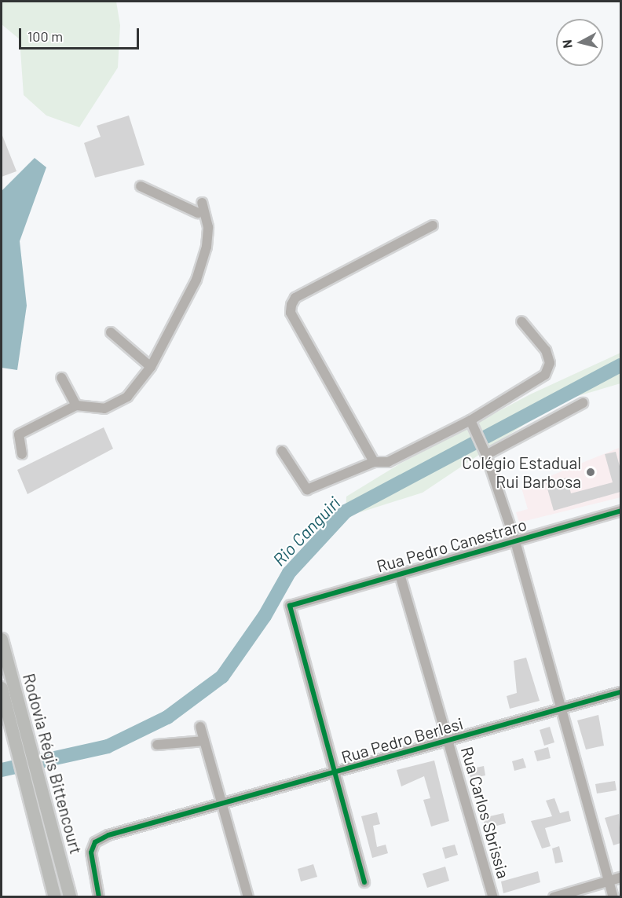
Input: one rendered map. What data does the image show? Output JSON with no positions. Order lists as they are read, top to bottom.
{
  "streets": {
    "highway": ["Rodovia Régis Bittencourt"],
    "street": ["Rua Pedro Canestraro", "Rua Pedro Berlesi", "Rua Carlos Sbrissia"]
  },
  "crossings": [
    ["Rua Pedro Canestraro", "Rua Pedro Berlesi"],
    ["Rua Pedro Canestraro", "Rua Carlos Sbrissia"],
    ["Rua Pedro Berlesi", "Rua Carlos Sbrissia"]
  ],
  "water": ["Rio Canguiri"],
  "places": ["Colégio Estadual Rui Barbosa"],
  "scale_bar": "100 m",
  "north": "left"
}
